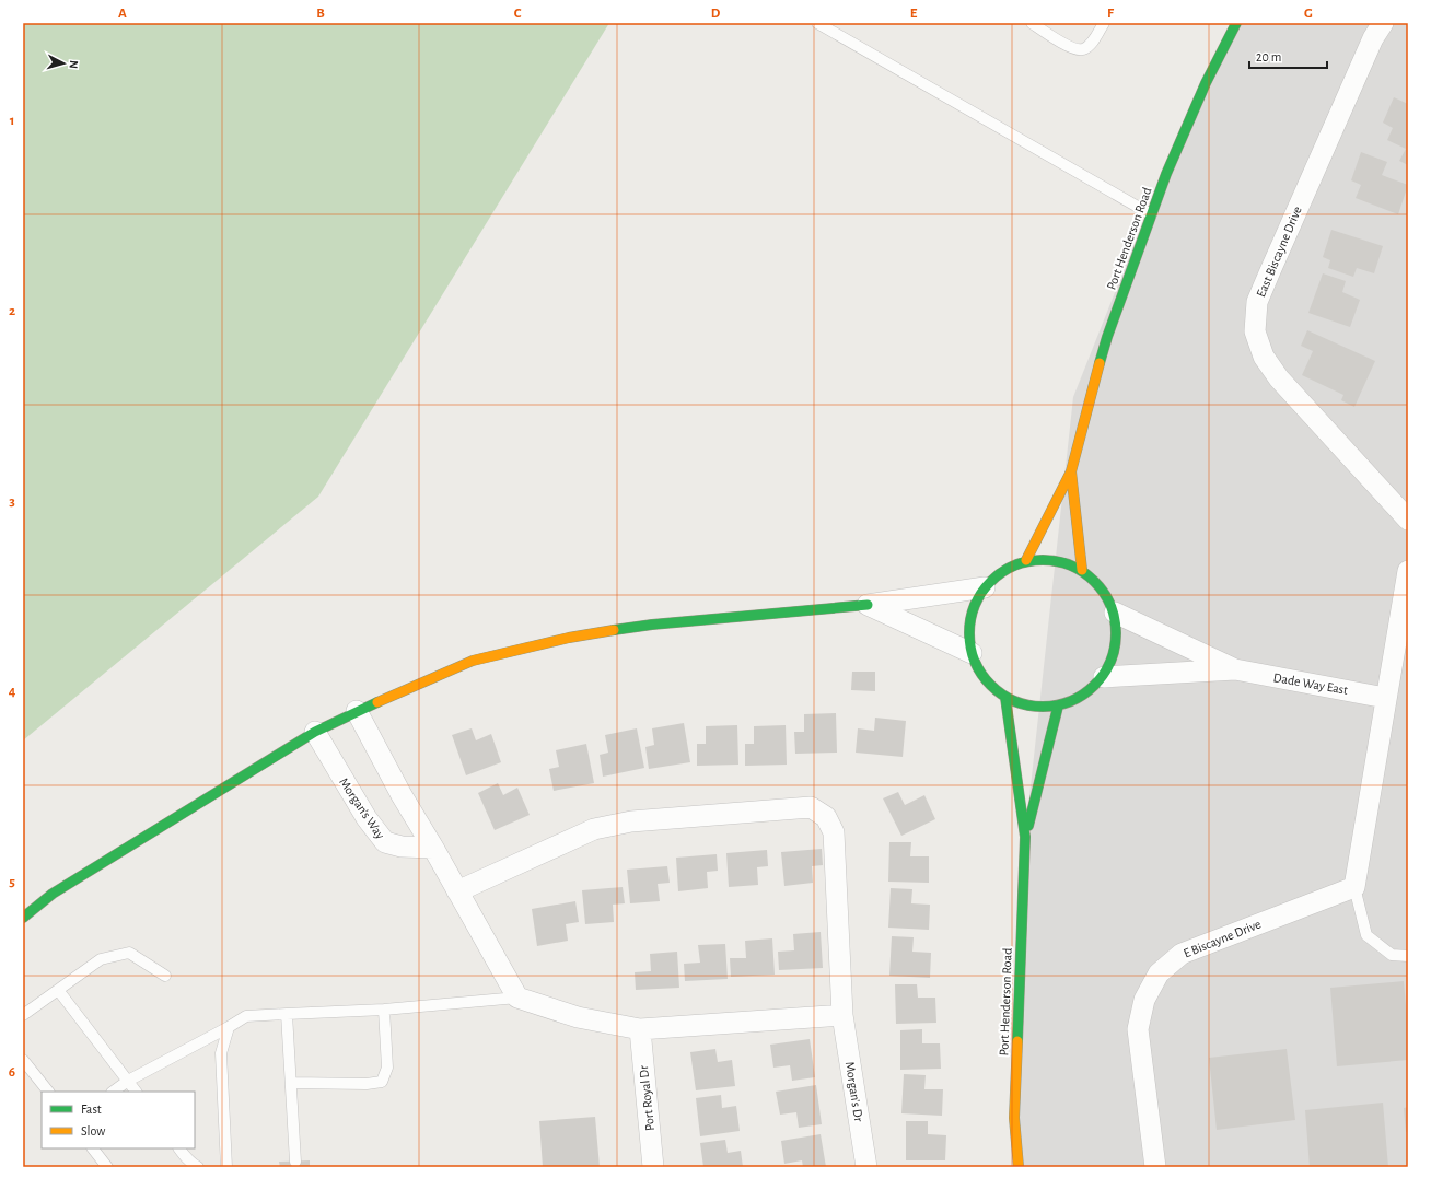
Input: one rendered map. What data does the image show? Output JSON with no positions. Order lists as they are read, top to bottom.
{
  "streets": {
    "main road": ["Port Henderson Road"],
    "street": [
      "East Biscayne Drive",
      "Dade Way East",
      "Morgan's Way",
      "E Biscayne Drive",
      "Morgan's Dr",
      "Port Royal Dr"
    ]
  },
  "crossings": [
    ["Port Henderson Road", "Dade Way East"]
  ],
  "legend": ["Fast", "Slow"],
  "scale_bar": "20 m",
  "north": "right",
  "grid": {
    "columns": [
      "A",
      "B",
      "C",
      "D",
      "E",
      "F",
      "G"
    ],
    "rows": [
      "1",
      "2",
      "3",
      "4",
      "5",
      "6"
    ]
  }
}
